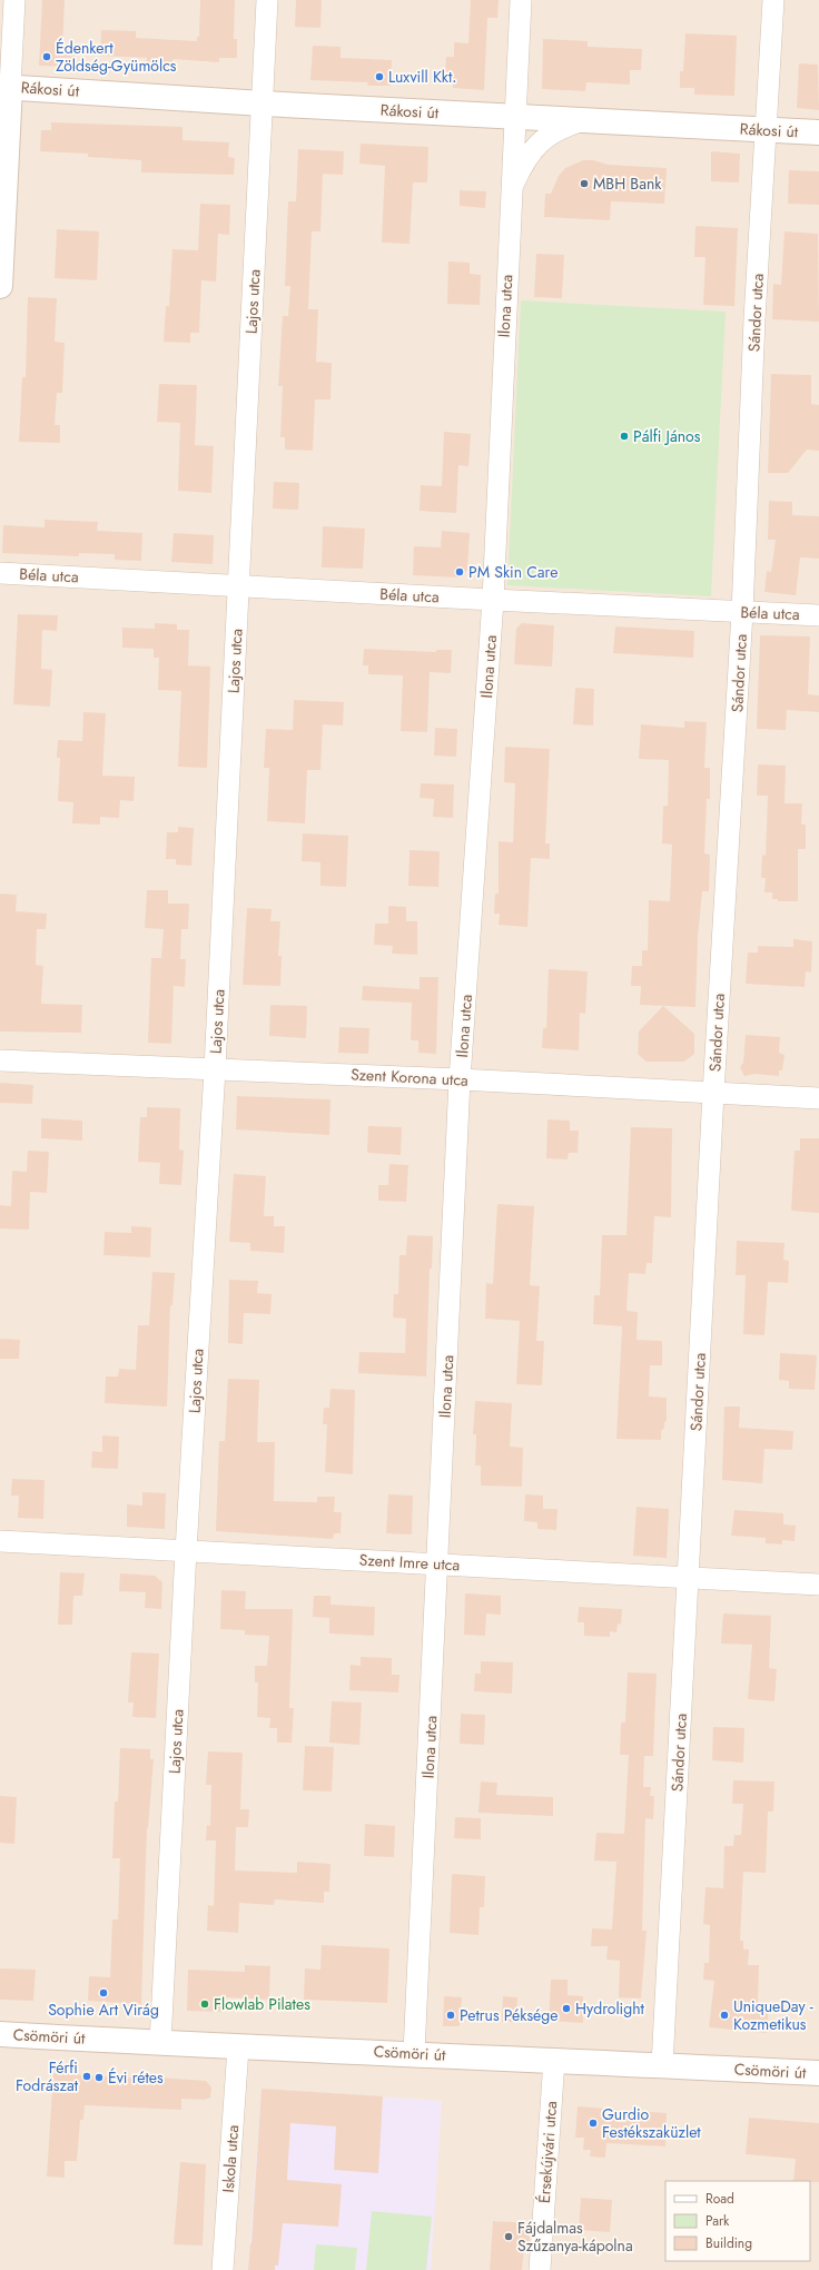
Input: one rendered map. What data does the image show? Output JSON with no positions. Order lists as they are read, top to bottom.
{
  "streets": {
    "main road": ["Rákosi út", "Csömöri út"],
    "street": [
      "Lajos utca",
      "Ilona utca",
      "Sándor utca",
      "Béla utca",
      "Szent Korona utca",
      "Szent Imre utca",
      "Érsekújvári utca",
      "Iskola utca"
    ]
  },
  "crossings": [
    ["Rákosi út", "Lajos utca"],
    ["Rákosi út", "Ilona utca"],
    ["Rákosi út", "Sándor utca"],
    ["Lajos utca", "Béla utca"],
    ["Lajos utca", "Szent Korona utca"],
    ["Lajos utca", "Szent Imre utca"],
    ["Lajos utca", "Csömöri út"],
    ["Ilona utca", "Béla utca"],
    ["Ilona utca", "Szent Korona utca"],
    ["Ilona utca", "Szent Imre utca"],
    ["Ilona utca", "Csömöri út"],
    ["Sándor utca", "Béla utca"],
    ["Sándor utca", "Szent Korona utca"],
    ["Sándor utca", "Szent Imre utca"],
    ["Sándor utca", "Csömöri út"],
    ["Csömöri út", "Érsekújvári utca"],
    ["Csömöri út", "Iskola utca"]
  ],
  "places": [
    "Édenkert Zöldség-Gyümölcs",
    "Luxvill Kkt.",
    "MBH Bank",
    "Pálfi János",
    "PM Skin Care",
    "Sophie Art Virág",
    "Flowlab Pilates",
    "Hydrolight",
    "Petrus Péksége",
    "UniqueDay - Kozmetikus",
    "Férfi Fodrászat",
    "Évi rétes",
    "Gurdio Festékszaküzlet",
    "Fájdalmas Szűzanya-kápolna"
  ],
  "legend": ["Road", "Park", "Building"]
}
